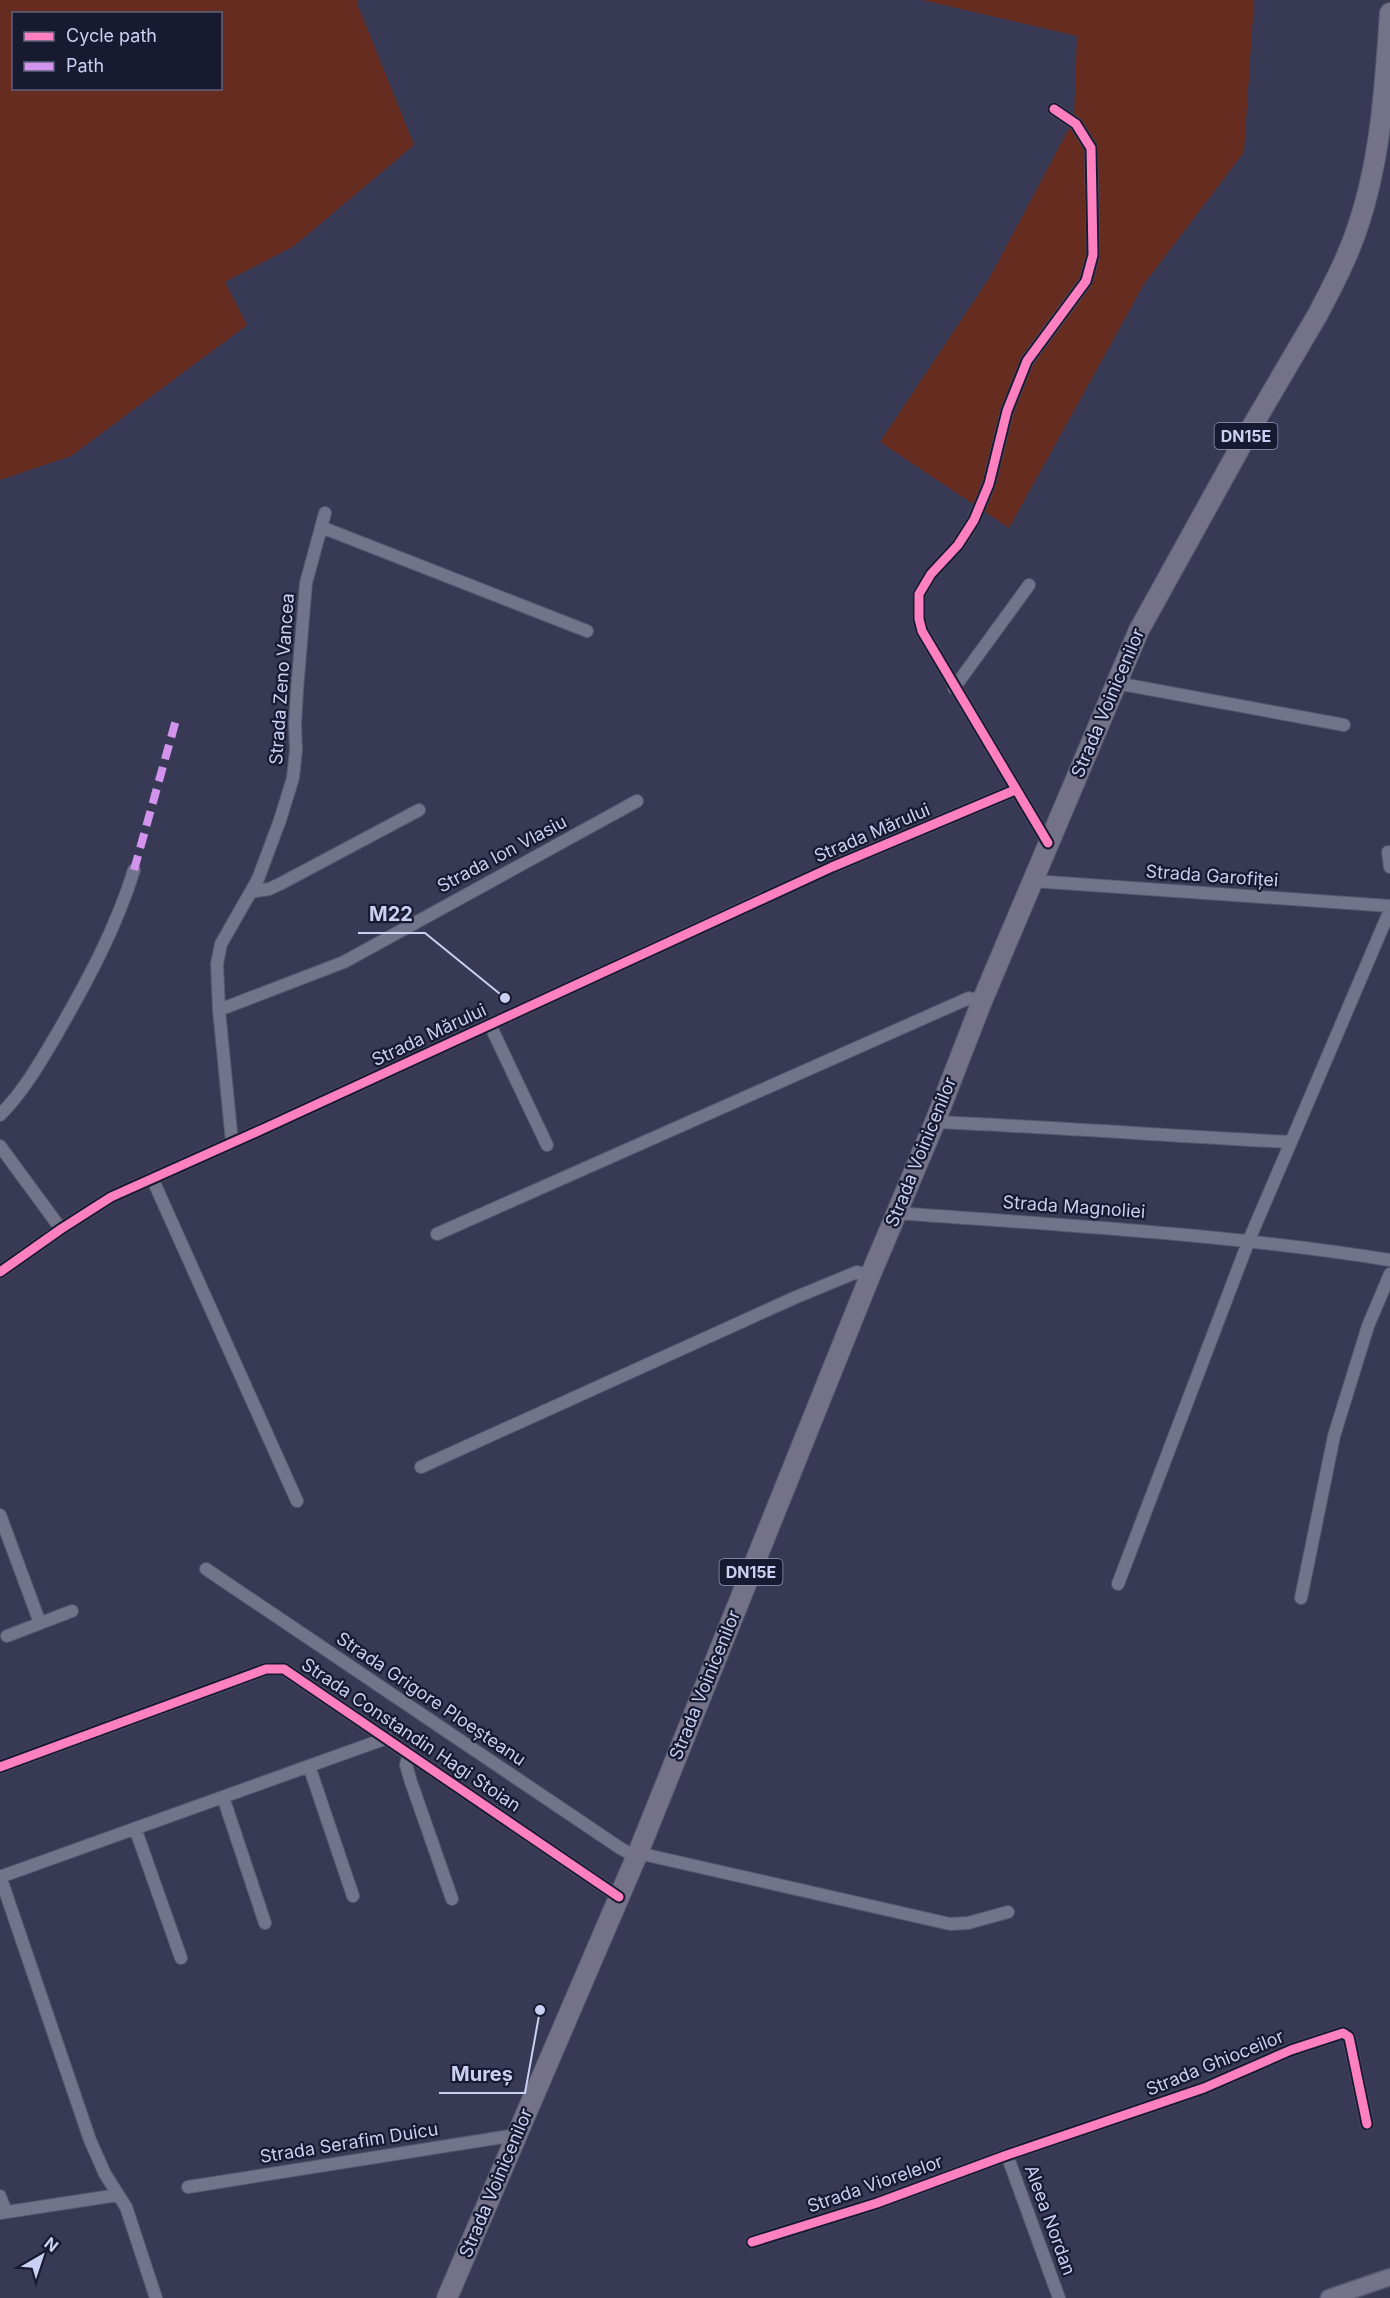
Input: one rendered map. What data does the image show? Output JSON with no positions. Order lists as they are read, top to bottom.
{
  "streets": {
    "main road": ["DN15E", "Strada Voinicenilor"],
    "street": [
      "Strada Zeno Vancea",
      "Strada Mărului",
      "Strada Ion Vlasiu",
      "Strada Garofiței",
      "Strada Magnoliei",
      "Strada Grigore Ploeșteanu",
      "Strada Constandin Hagi Stoian",
      "Strada Ghioceilor",
      "Strada Serafim Duicu",
      "Strada Viorelelor",
      "Aleea Nordan"
    ]
  },
  "crossings": [
    ["Strada Zeno Vancea", "Strada Mărului"],
    ["Strada Zeno Vancea", "Strada Ion Vlasiu"],
    ["Strada Voinicenilor", "Strada Garofiței"],
    ["Strada Voinicenilor", "Strada Magnoliei"],
    ["Strada Voinicenilor", "Strada Grigore Ploeșteanu"],
    ["Strada Voinicenilor", "Strada Constandin Hagi Stoian"],
    ["Strada Voinicenilor", "Strada Serafim Duicu"],
    ["Strada Ghioceilor", "Strada Viorelelor"],
    ["Strada Ghioceilor", "Aleea Nordan"],
    ["Strada Viorelelor", "Aleea Nordan"]
  ],
  "places": ["M22", "Mureș"],
  "legend": ["Cycle path", "Path"],
  "north": "top right"
}
